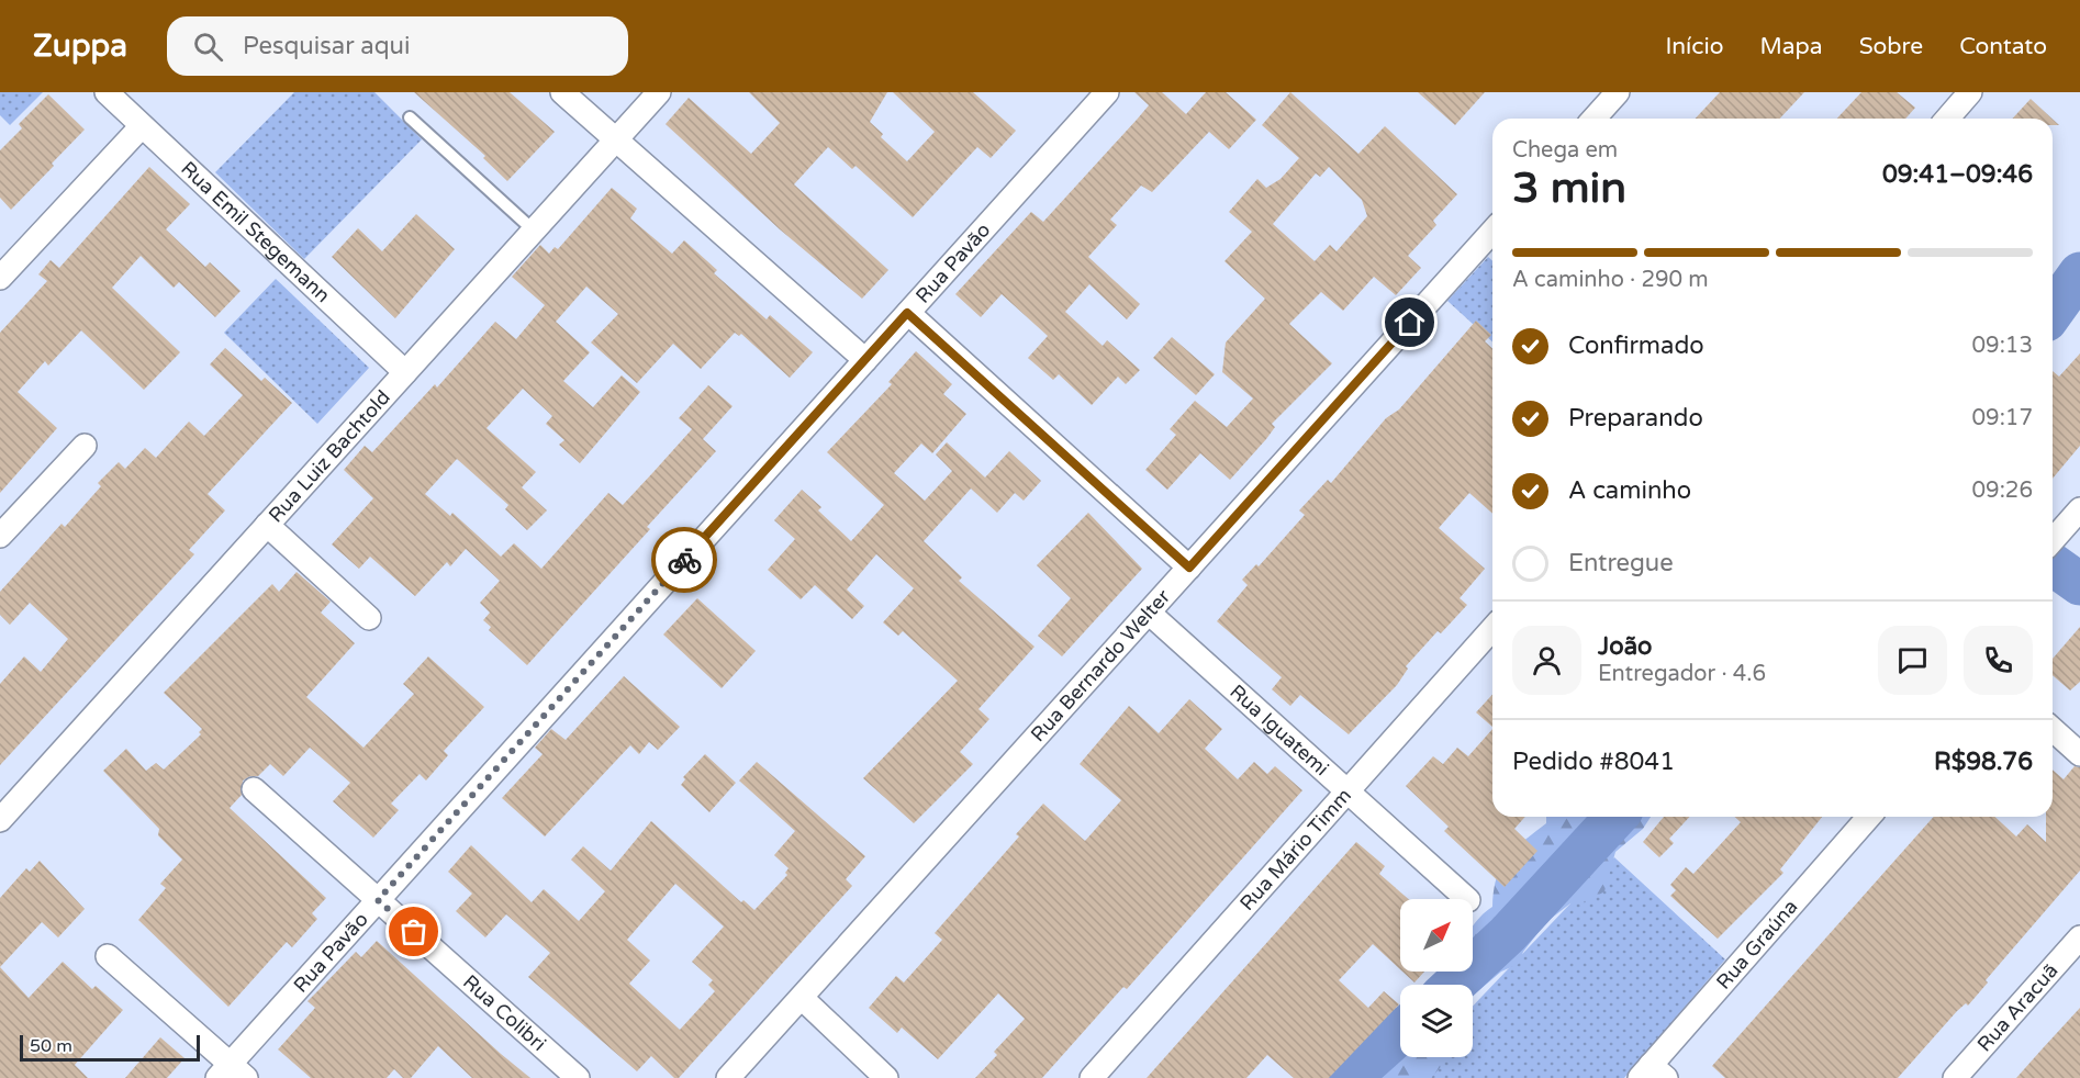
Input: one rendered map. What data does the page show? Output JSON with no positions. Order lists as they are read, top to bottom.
{
  "streets": {
    "street": [
      "Rua Emil Stegemann",
      "Rua Pavão",
      "Rua Luiz Bachtold",
      "Rua Bernardo Welter",
      "Rua Iguatemi",
      "Rua Mário Timm",
      "Rua Graúna",
      "Rua Aracuã",
      "Rua Colibri"
    ]
  },
  "crossings": [
    ["Rua Emil Stegemann", "Rua Luiz Bachtold"],
    ["Rua Pavão", "Rua Colibri"],
    ["Rua Bernardo Welter", "Rua Iguatemi"],
    ["Rua Iguatemi", "Rua Mário Timm"]
  ],
  "scale_bar": "50 m",
  "north": "top right",
  "page": {
    "header": "Zuppa",
    "search": "Pesquisar aqui",
    "nav": [
      "Início",
      "Mapa",
      "Sobre",
      "Contato"
    ],
    "heading": ["3 min", "Chega em", "09:41–09:46"],
    "panel": [
      "João",
      "Entregador · 4.6",
      "Pedido #8041",
      "R$98.76"
    ],
    "bar": "A caminho · 290 m",
    "list": [
      ["Confirmado", "09:13"],
      ["Preparando", "09:17"],
      ["A caminho", "09:26"],
      "Entregue"
    ],
    "scale": "50 m"
  }
}
